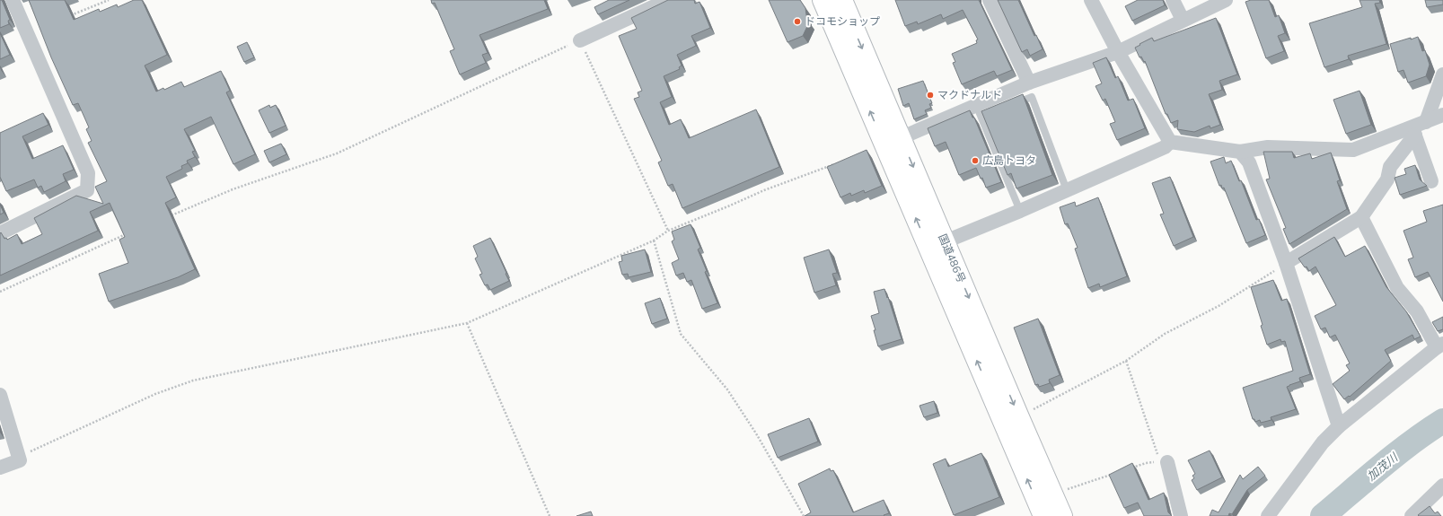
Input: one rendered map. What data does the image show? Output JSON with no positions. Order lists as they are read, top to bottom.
{
  "streets": {
    "highway": ["国道486号"]
  },
  "water": ["加茂川"],
  "places": ["ドコモショップ", "マクドナルド", "広島トヨタ"]
}
